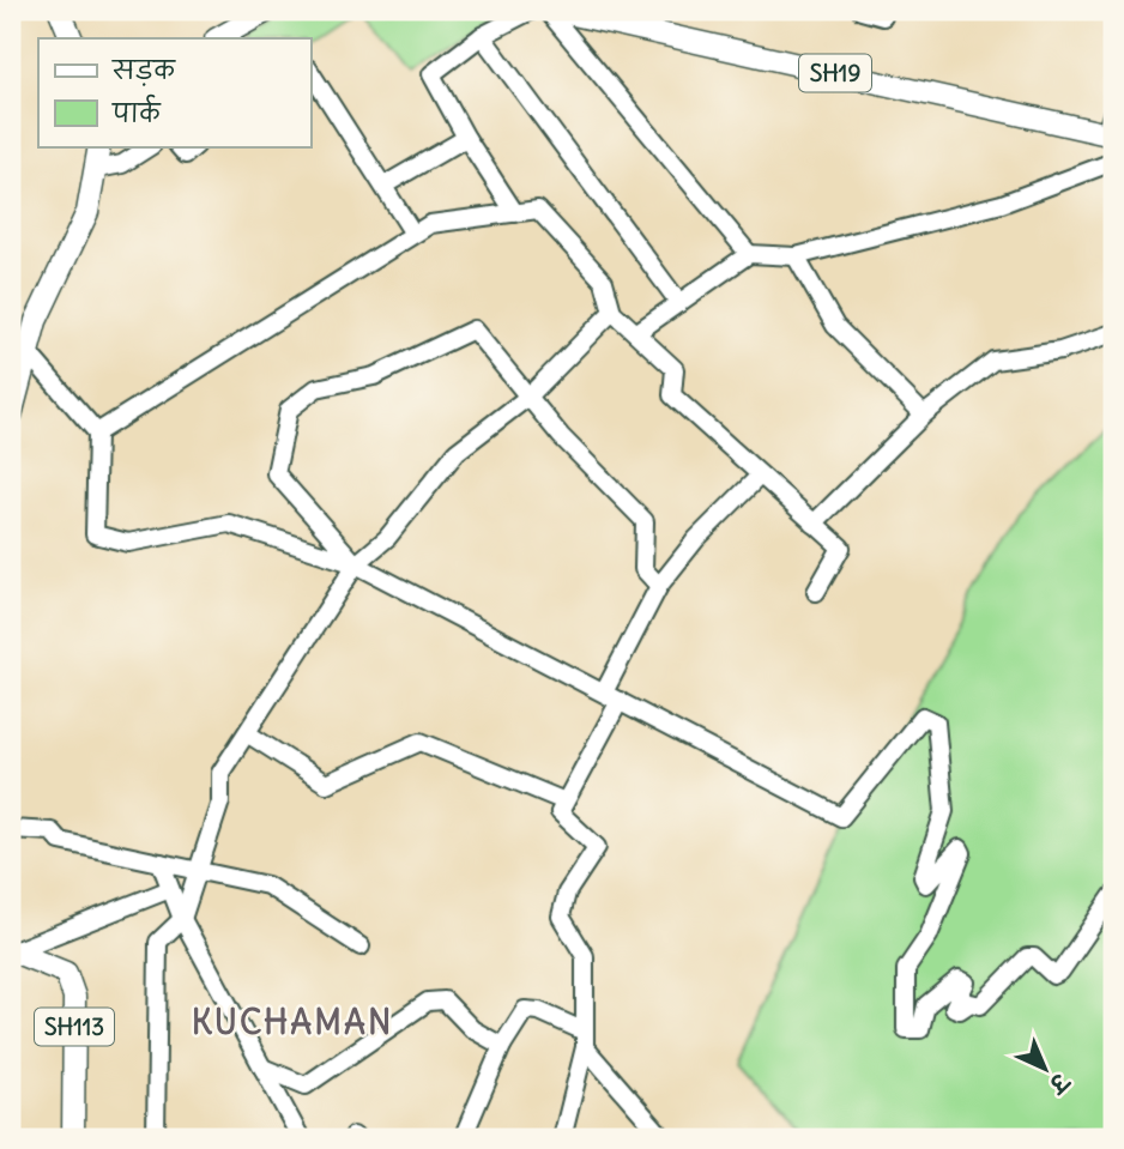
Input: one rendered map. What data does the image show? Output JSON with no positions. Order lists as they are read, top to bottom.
{
  "streets": {
    "main road": ["SH19", "SH113"]
  },
  "districts": ["KUCHAMAN"],
  "legend": ["सड़क", "पार्क"],
  "north": "bottom right"
}
